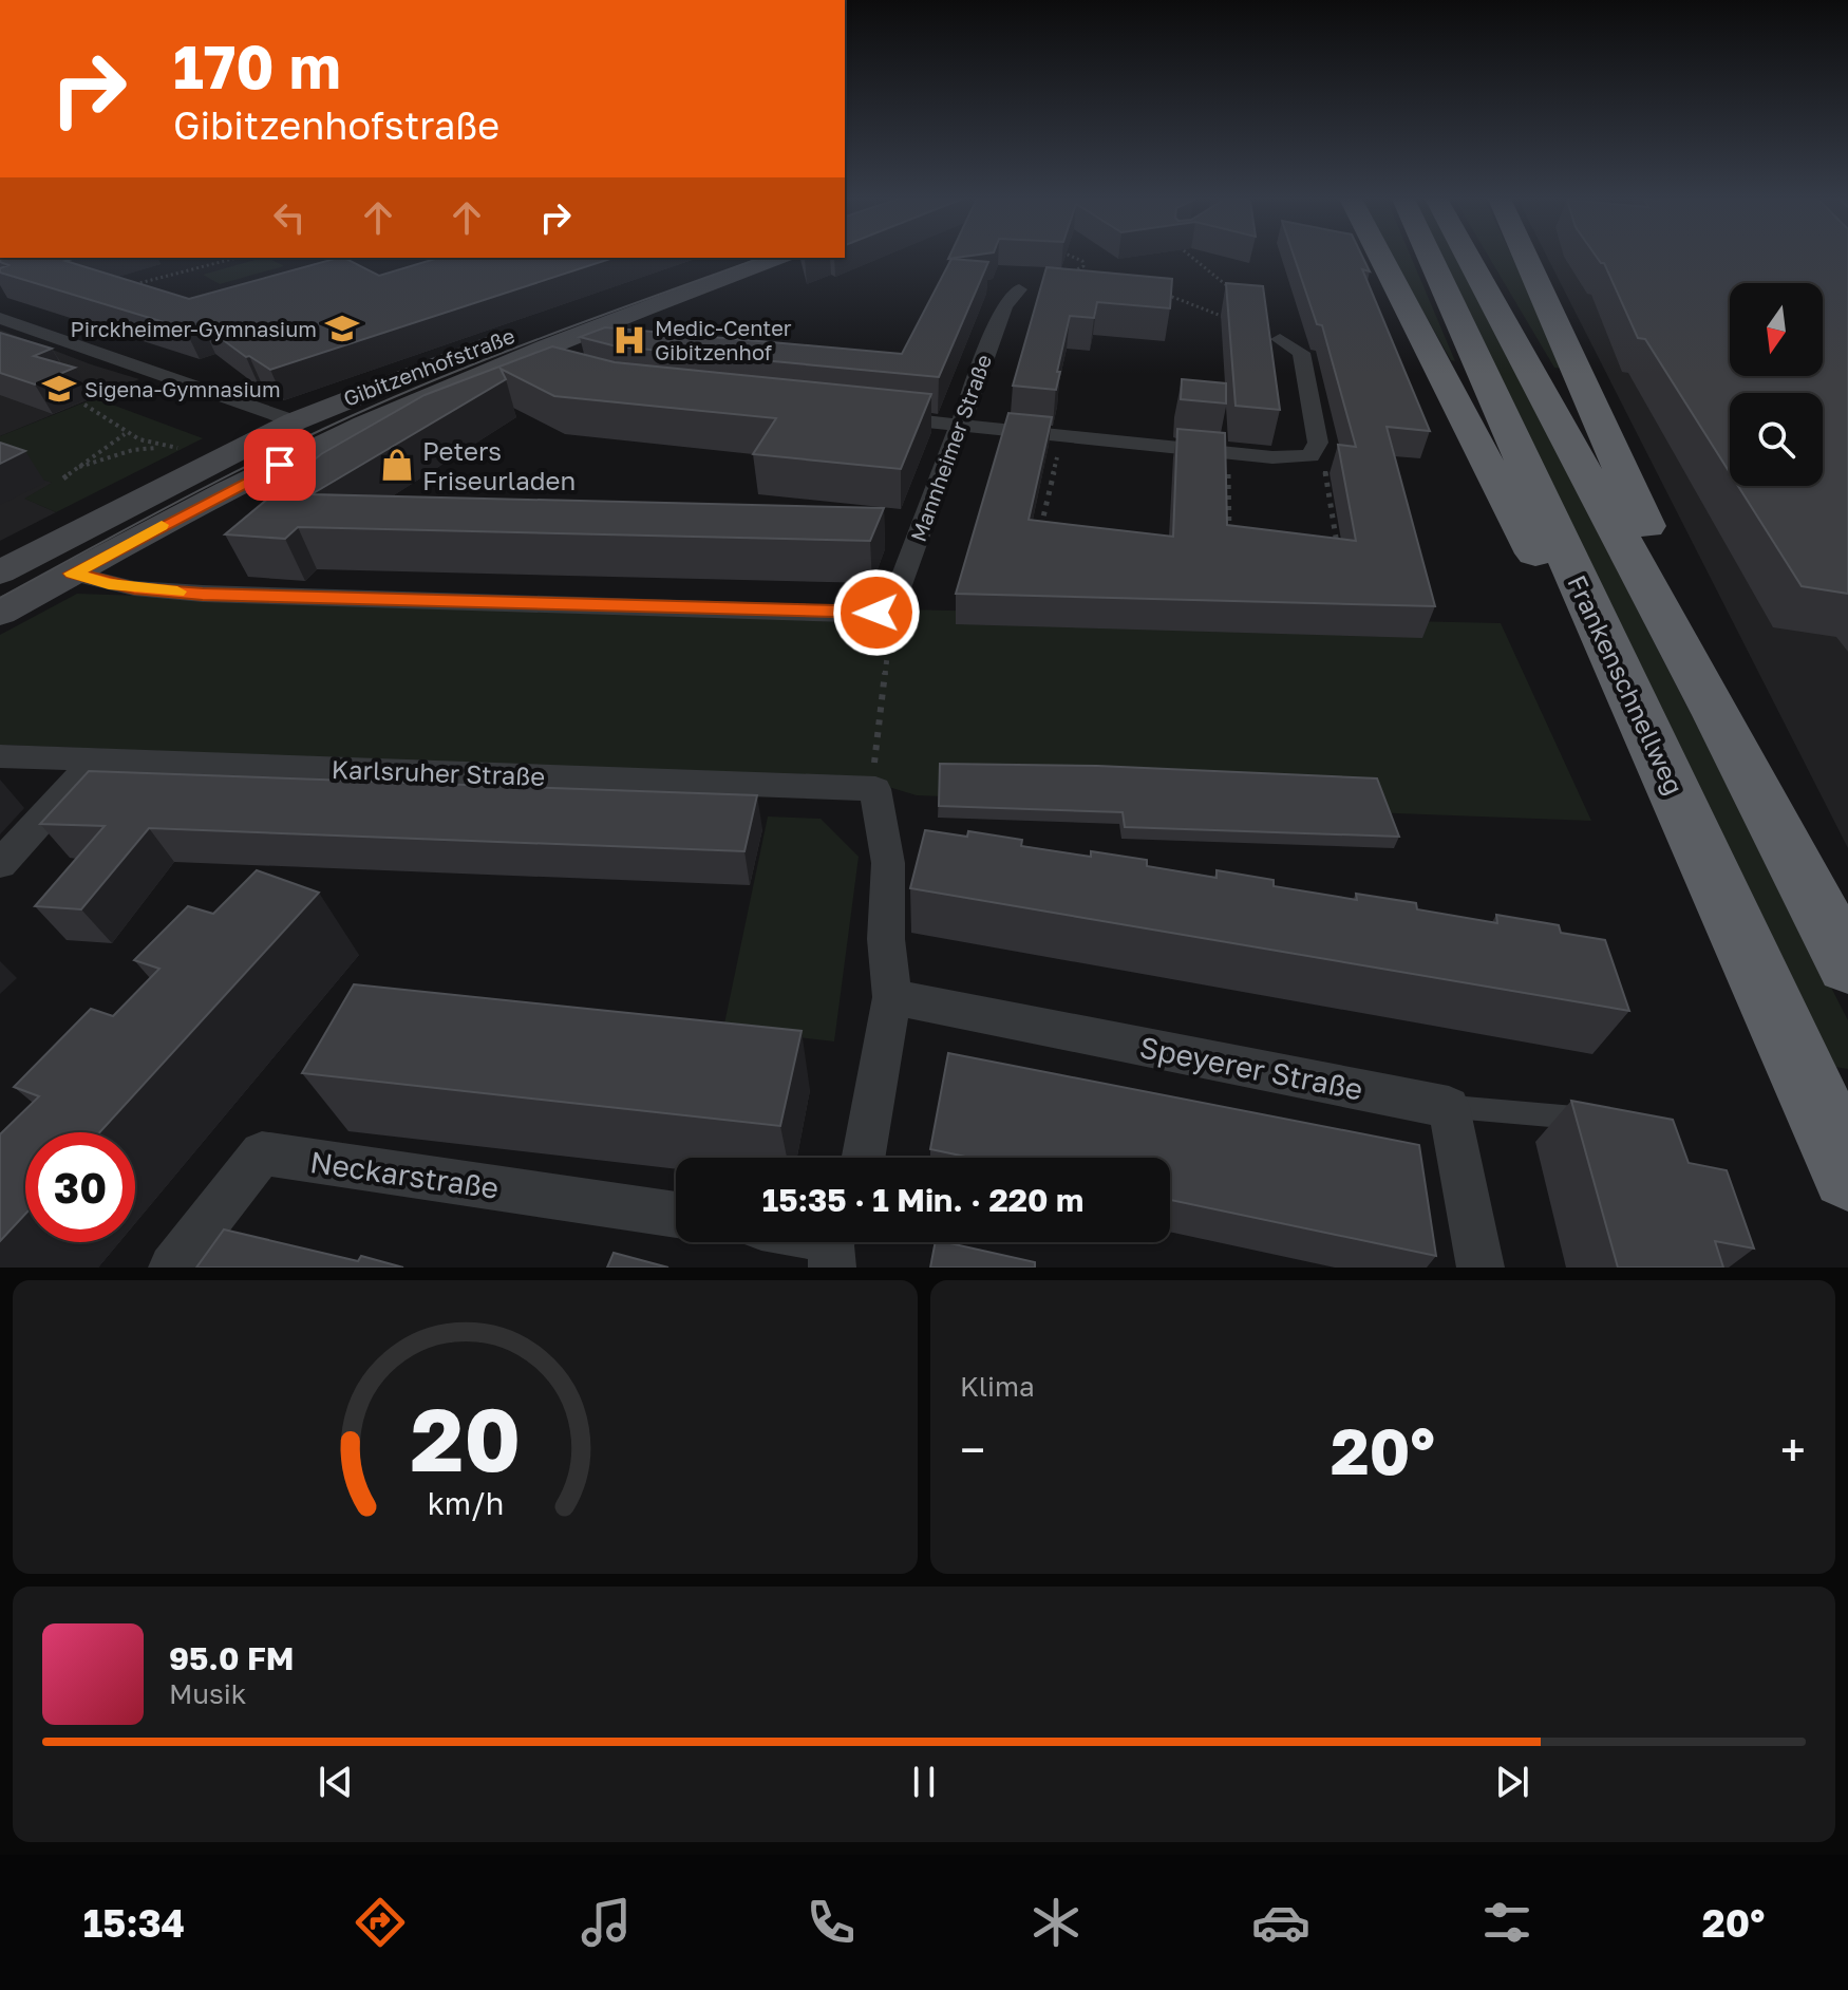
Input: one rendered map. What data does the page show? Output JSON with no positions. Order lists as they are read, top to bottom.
{
  "streets": {
    "highway": ["Frankenschnellweg"],
    "main road": ["Gibitzenhofstraße"],
    "street": [
      "Mannheimer Straße",
      "Karlsruher Straße",
      "Speyerer Straße",
      "Neckarstraße"
    ]
  },
  "places": {
    "school or university": ["Pirckheimer-Gymnasium", "Sigena-Gymnasium"],
    "hospital": ["Medic-Center Gibitzenhof"],
    "shop": ["Peters Friseurladen"]
  },
  "north": "bottom",
  "page": {
    "turn": ["170 m", "Gibitzenhofstraße"],
    "limit": "30",
    "trip": "15:35 · 1 Min. · 220 m",
    "tile": "Klima",
    "heat": ["−", "20°", "+"],
    "song": ["95.0 FM", "Musik"],
    "tabs": ["15:34", "20°"],
    "gauge": ["20", "km/h"]
  }
}
